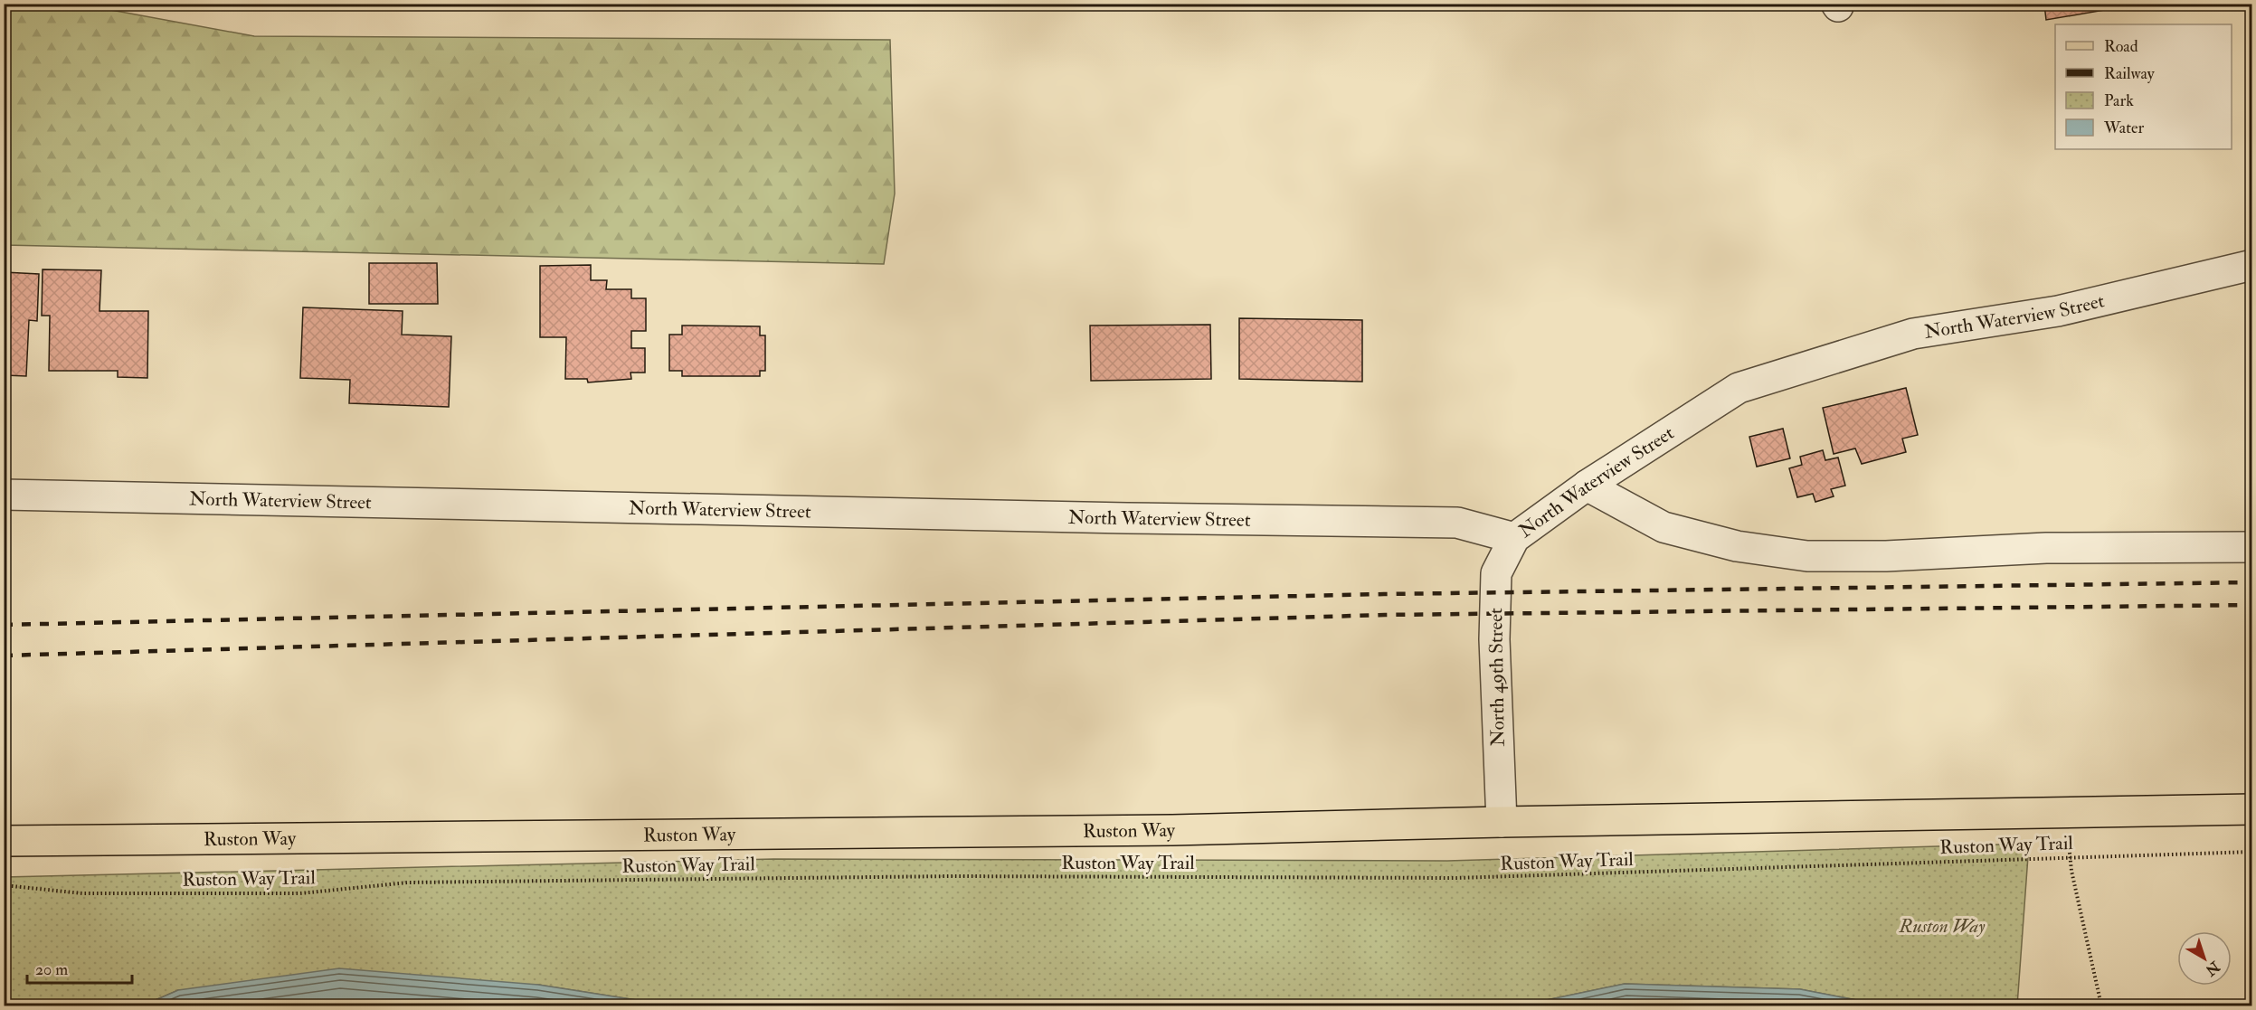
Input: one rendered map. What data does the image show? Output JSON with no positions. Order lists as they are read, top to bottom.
{
  "streets": {
    "main road": ["Ruston Way"],
    "street": ["North Waterview Street", "North 49th Street"],
    "path": ["Ruston Way Trail"]
  },
  "crossings": [
    ["North Waterview Street", "North 49th Street"],
    ["North 49th Street", "Ruston Way"]
  ],
  "parks": ["Ruston Way"],
  "legend": [
    "Road",
    "Railway",
    "Park",
    "Water"
  ],
  "scale_bar": "20 m",
  "north": "bottom right"
}
